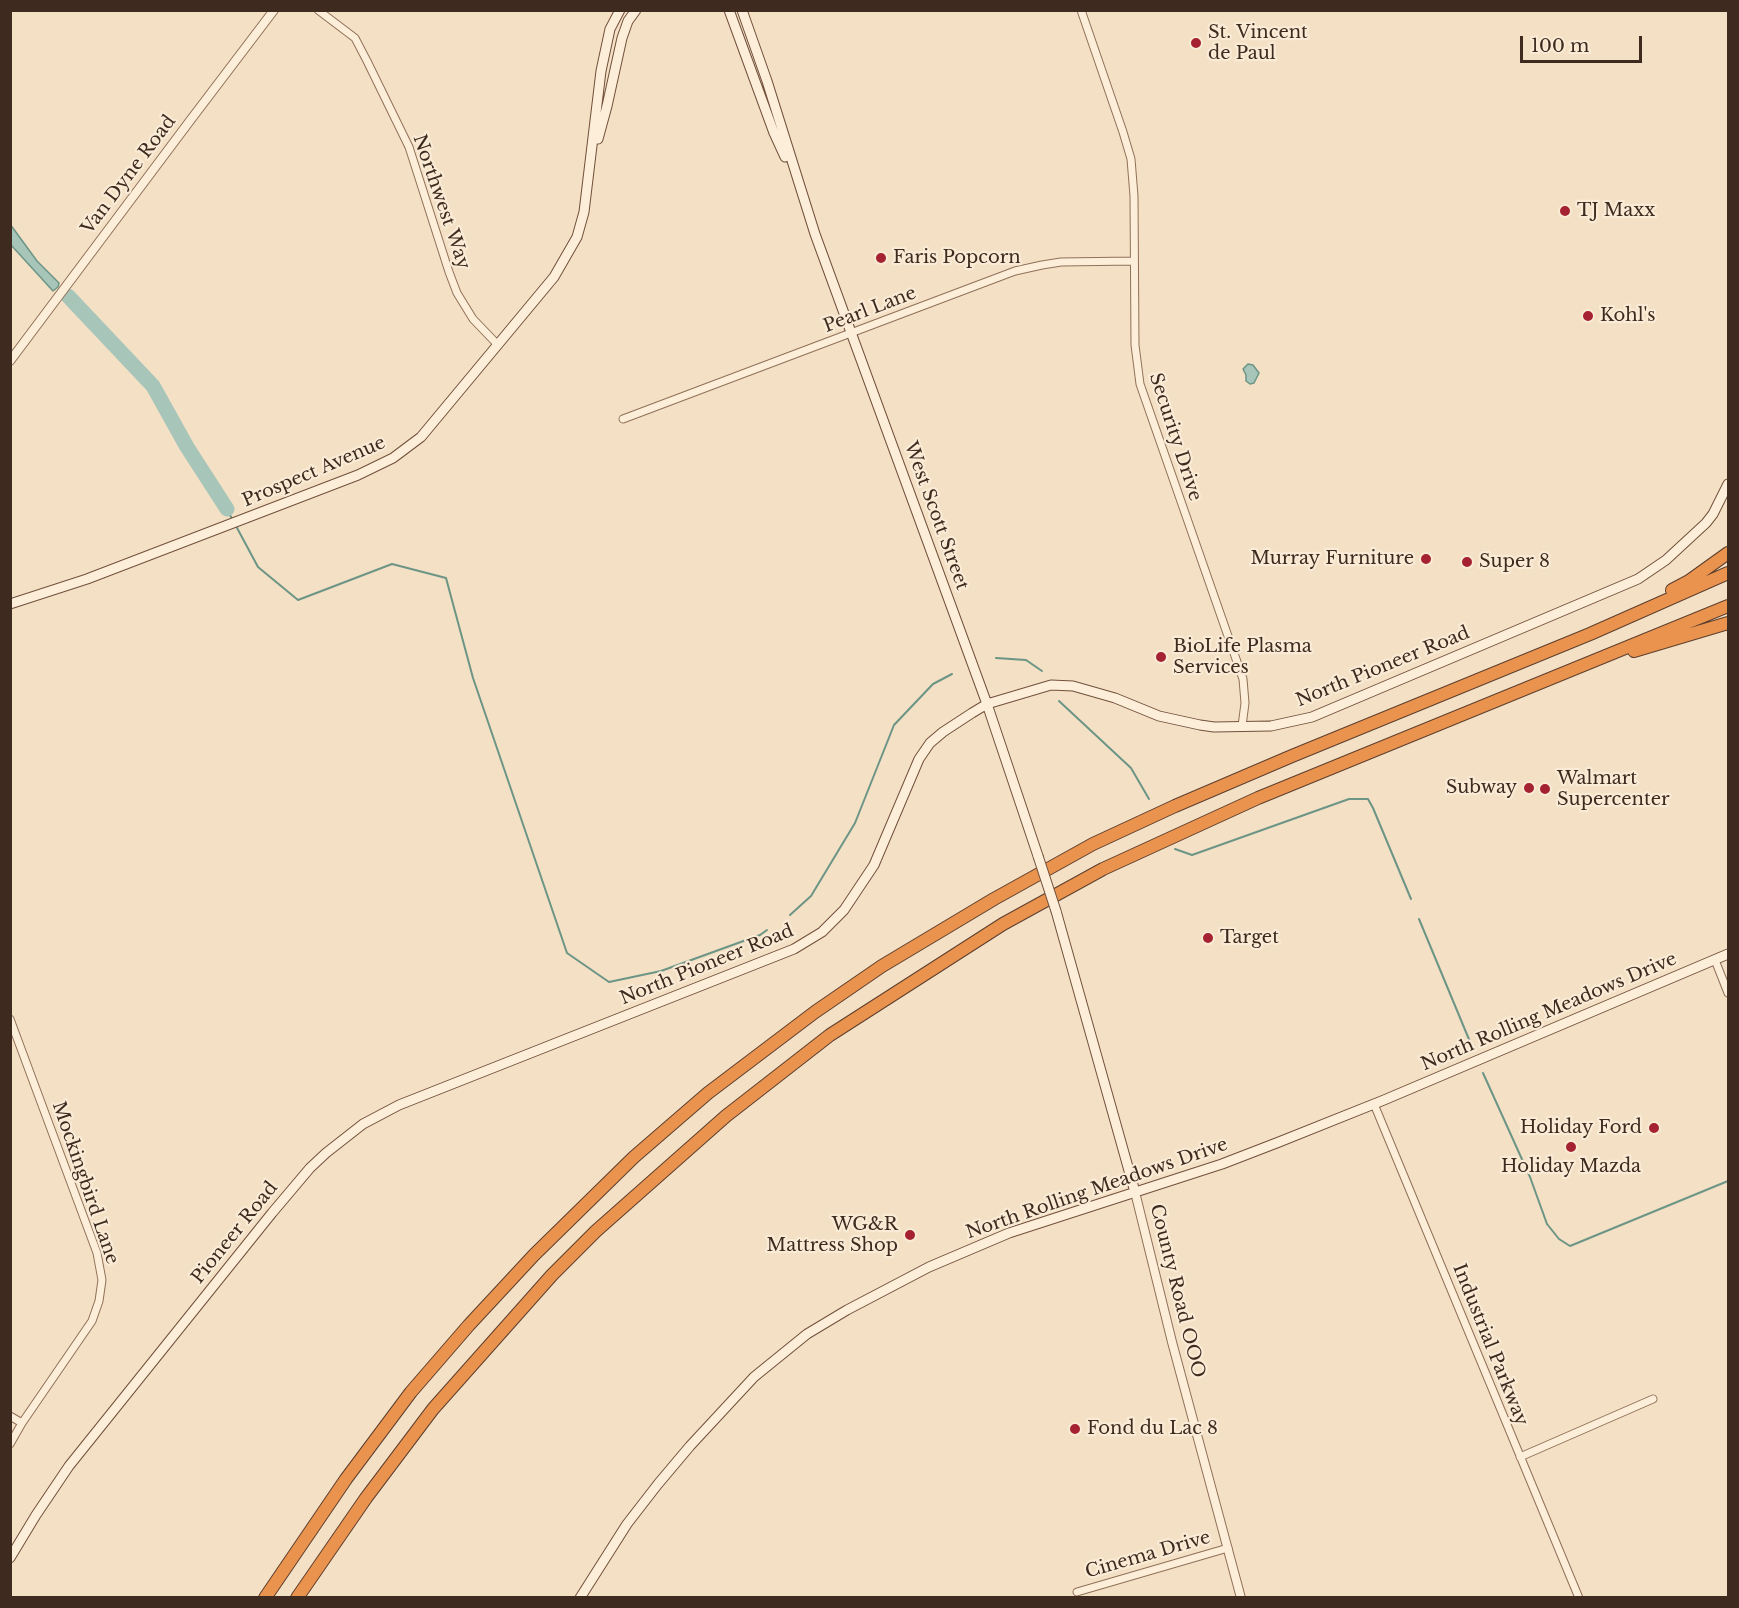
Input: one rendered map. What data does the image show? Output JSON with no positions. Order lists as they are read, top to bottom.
{
  "streets": {
    "main road": [
      "Prospect Avenue",
      "West Scott Street",
      "North Pioneer Road",
      "North Rolling Meadows Drive",
      "Pioneer Road",
      "County Road OOO"
    ],
    "street": [
      "Van Dyne Road",
      "Northwest Way",
      "Pearl Lane",
      "Security Drive",
      "Mockingbird Lane",
      "Industrial Parkway",
      "Cinema Drive"
    ]
  },
  "crossings": [
    ["Northwest Way", "Prospect Avenue"],
    ["Pearl Lane", "Security Drive"],
    ["Pearl Lane", "West Scott Street"],
    ["Security Drive", "North Pioneer Road"],
    ["West Scott Street", "North Pioneer Road"],
    ["West Scott Street", "County Road OOO"],
    ["North Pioneer Road", "Pioneer Road"],
    ["North Rolling Meadows Drive", "County Road OOO"],
    ["North Rolling Meadows Drive", "Industrial Parkway"],
    ["County Road OOO", "Cinema Drive"]
  ],
  "places": [
    "St. Vincent de Paul",
    "TJ Maxx",
    "Faris Popcorn",
    "Kohl's",
    "Murray Furniture",
    "Super 8",
    "BioLife Plasma Services",
    "Subway",
    "Walmart Supercenter",
    "Target",
    "Holiday Ford",
    "Holiday Mazda",
    "WG&R Mattress Shop",
    "Fond du Lac 8"
  ],
  "scale_bar": "100 m"
}
